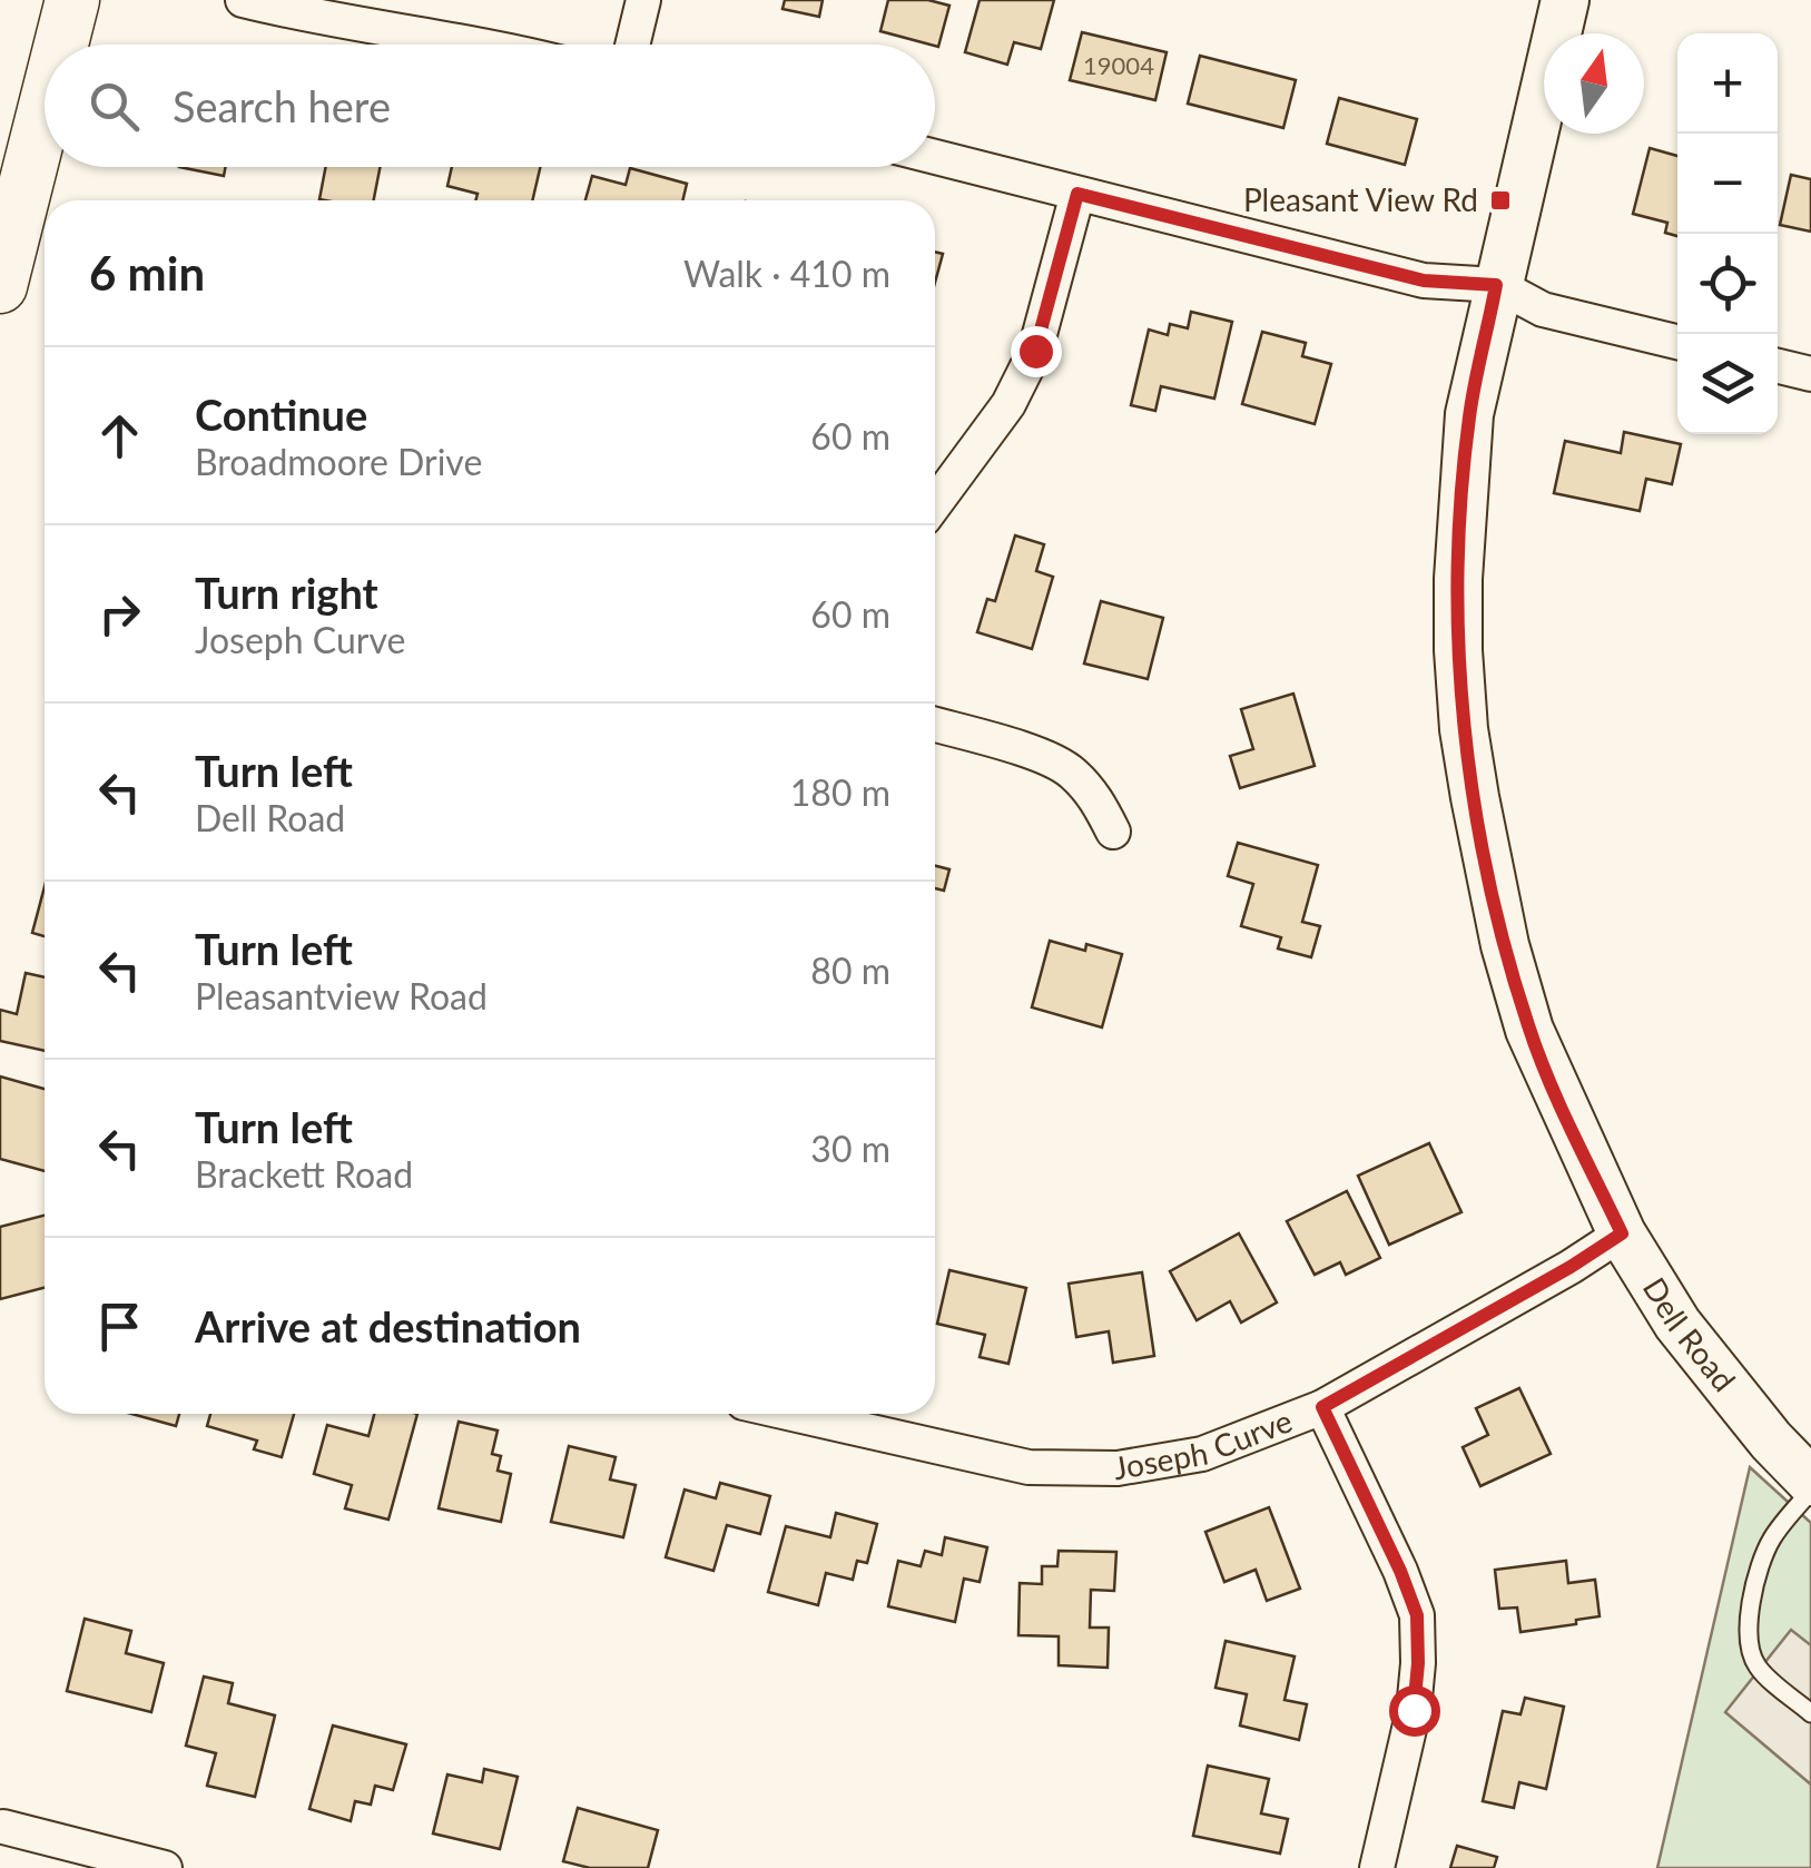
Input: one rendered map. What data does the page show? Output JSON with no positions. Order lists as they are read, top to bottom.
{
  "streets": {
    "street": ["Dell Road", "Joseph Curve"]
  },
  "crossings": [
    ["Dell Road", "Joseph Curve"]
  ],
  "places": {
    "transit": ["Pleasant View Rd"]
  },
  "house_numbers": ["19004"],
  "north": "top",
  "page": {
    "map_buttons": ["+", "−"],
    "search": "Search here",
    "heading": ["6 min", "Walk · 410 m"],
    "list": [
      ["Continue", "Broadmoore Drive", "60 m"],
      ["Turn right", "Joseph Curve", "60 m"],
      ["Turn left", "Dell Road", "180 m"],
      ["Turn left", "Pleasantview Road", "80 m"],
      ["Turn left", "Brackett Road", "30 m"],
      "Arrive at destination"
    ]
  }
}
